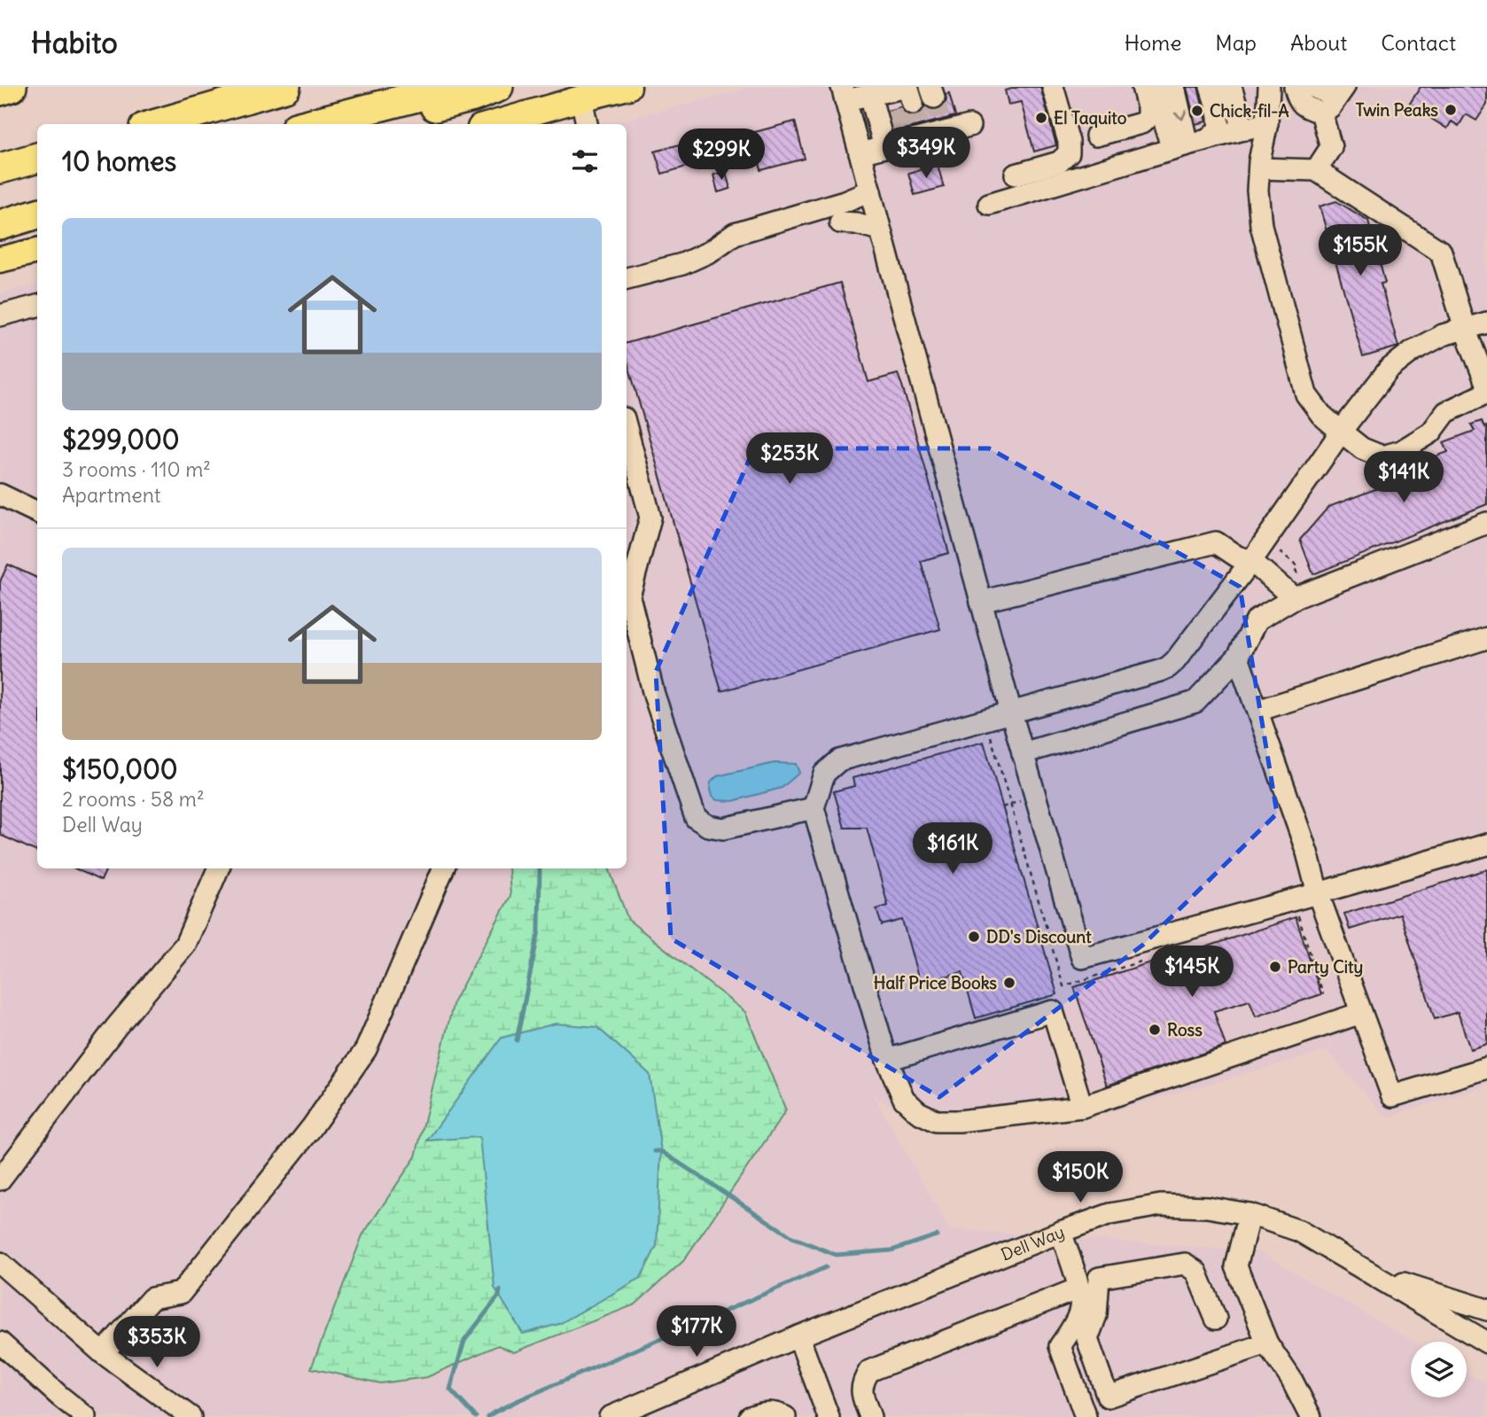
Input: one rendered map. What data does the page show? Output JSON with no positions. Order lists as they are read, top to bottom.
{
  "streets": {
    "street": ["Dell Way"]
  },
  "places": [
    "Twin Peaks",
    "Chick-fil-A",
    "El Taquito",
    "DD's Discount",
    "Party City",
    "Half Price Books",
    "Ross"
  ],
  "page": {
    "header": "Habito",
    "nav": [
      "Home",
      "Map",
      "About",
      "Contact"
    ],
    "heading": "10 homes",
    "price": [
      "$349K",
      "$299K",
      "$155K",
      "$253K",
      "$141K",
      "$161K",
      "$145K",
      "$150K",
      "$177K",
      "$353K"
    ],
    "list": [
      {
        "name": "$299,000",
        "note": "3 rooms · 110 m² · Apartment"
      },
      {
        "name": "$150,000",
        "note": "2 rooms · 58 m² · Dell Way"
      }
    ]
  }
}
